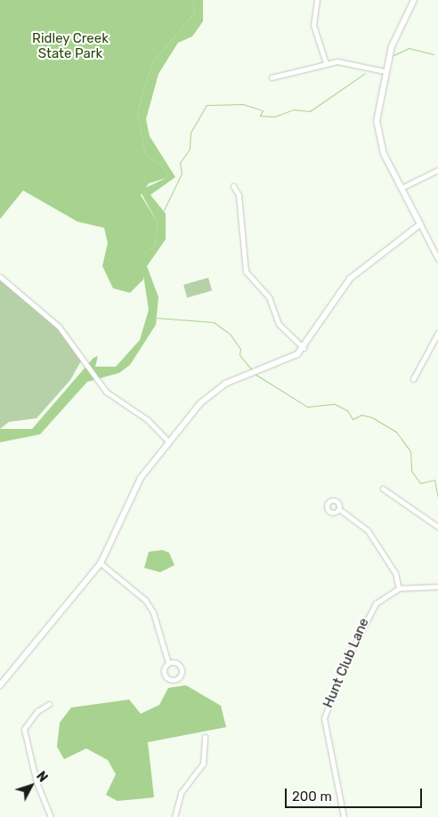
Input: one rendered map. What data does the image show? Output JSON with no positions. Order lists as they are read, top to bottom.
{
  "streets": {
    "street": ["Hunt Club Lane"]
  },
  "parks": ["Ridley Creek State Park"],
  "scale_bar": "200 m",
  "north": "top right"
}
